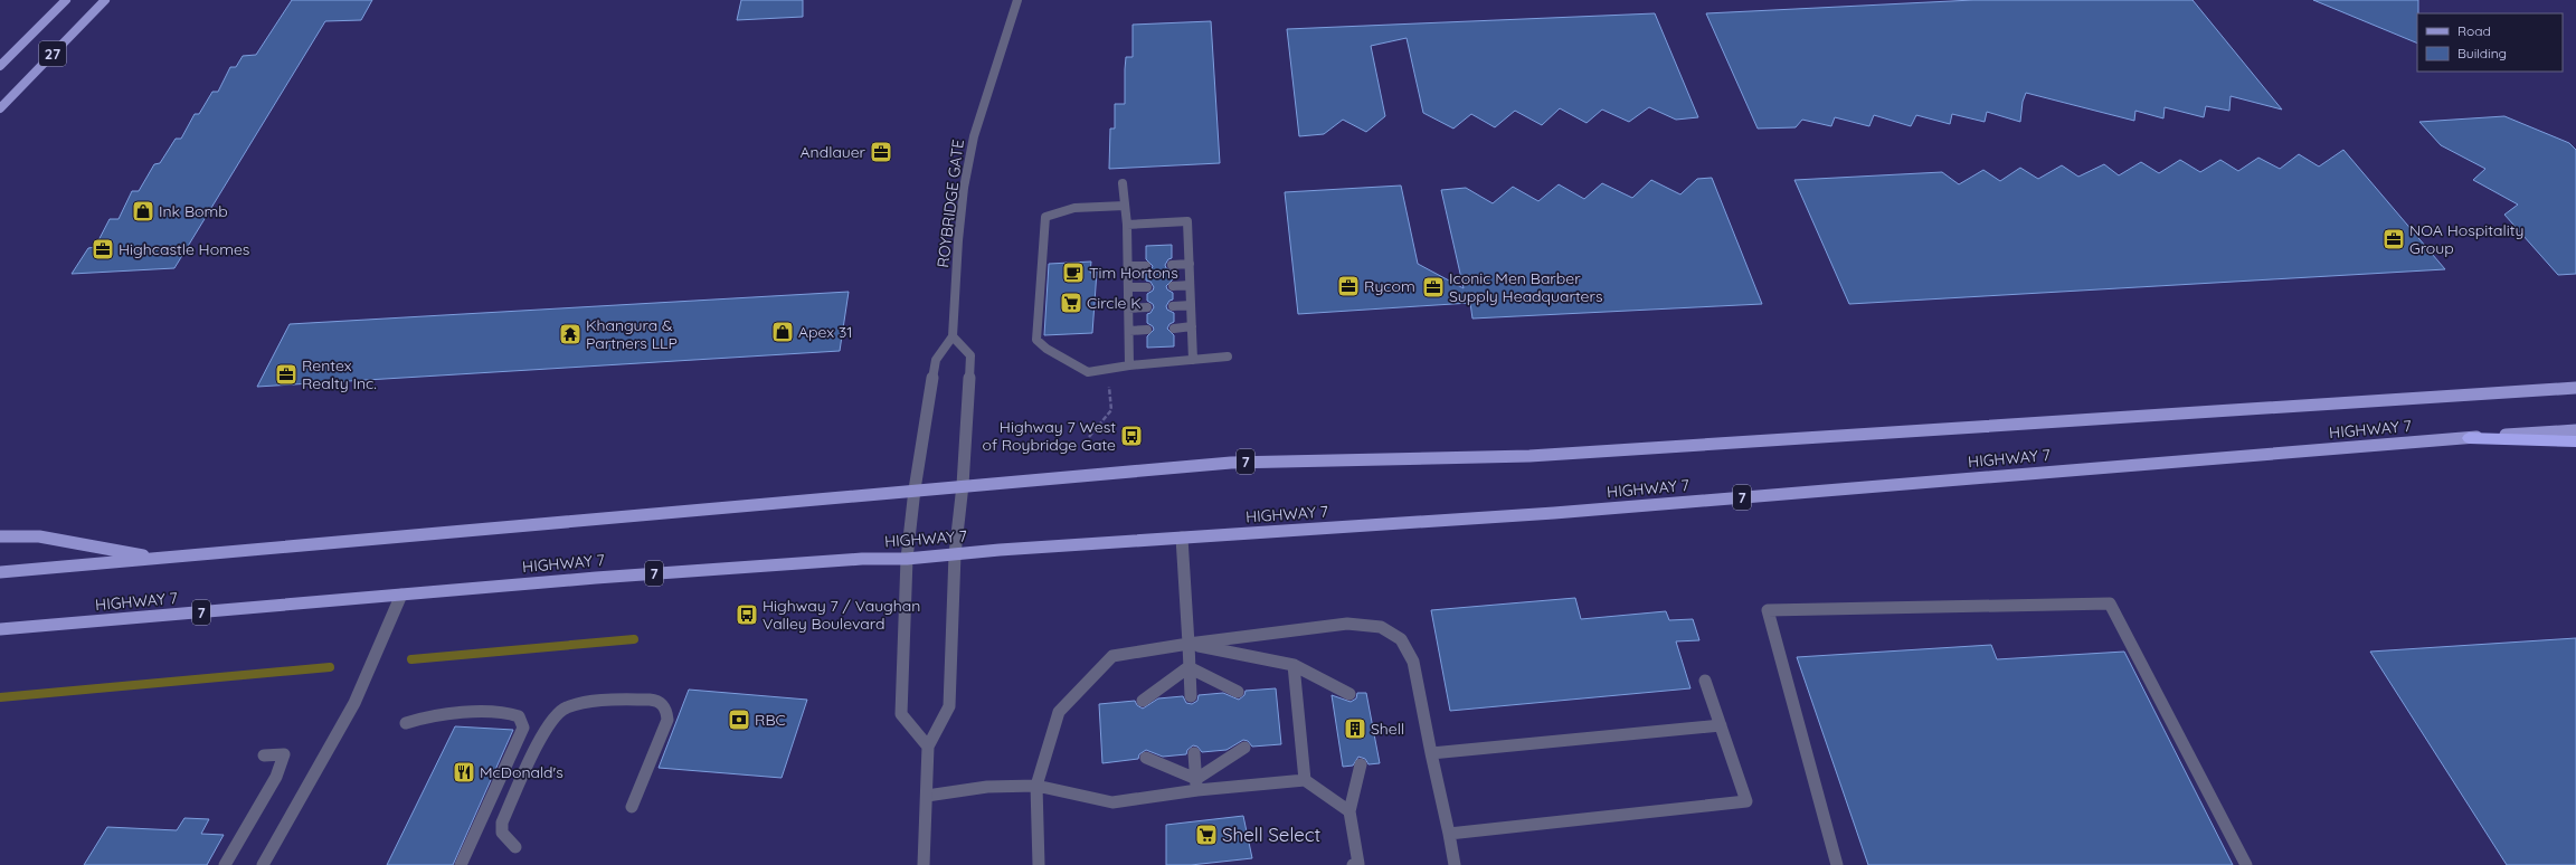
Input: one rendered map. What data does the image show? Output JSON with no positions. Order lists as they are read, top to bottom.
{
  "streets": {
    "main road": ["27", "HIGHWAY 7", "7"],
    "street": ["ROYBRIDGE GATE"]
  },
  "places": {
    "office": [
      "Andlauer",
      "NOA Hospitality Group",
      "Highcastle Homes",
      "Rycom",
      "Iconic Men Barber Supply Headquarters",
      "Rentex Realty Inc."
    ],
    "shop": ["Ink Bomb", "Apex 31"],
    "cafe": ["Tim Hortons"],
    "supermarket": ["Circle K", "Shell Select"],
    "temple": ["Khangura & Partners LLP"],
    "bus stop": ["Highway 7 West of Roybridge Gate", "Highway 7 / Vaughan Valley Boulevard"],
    "bank": ["RBC"],
    "building": ["Shell"],
    "restaurant": ["McDonald's"]
  },
  "legend": ["Road", "Building"]
}
